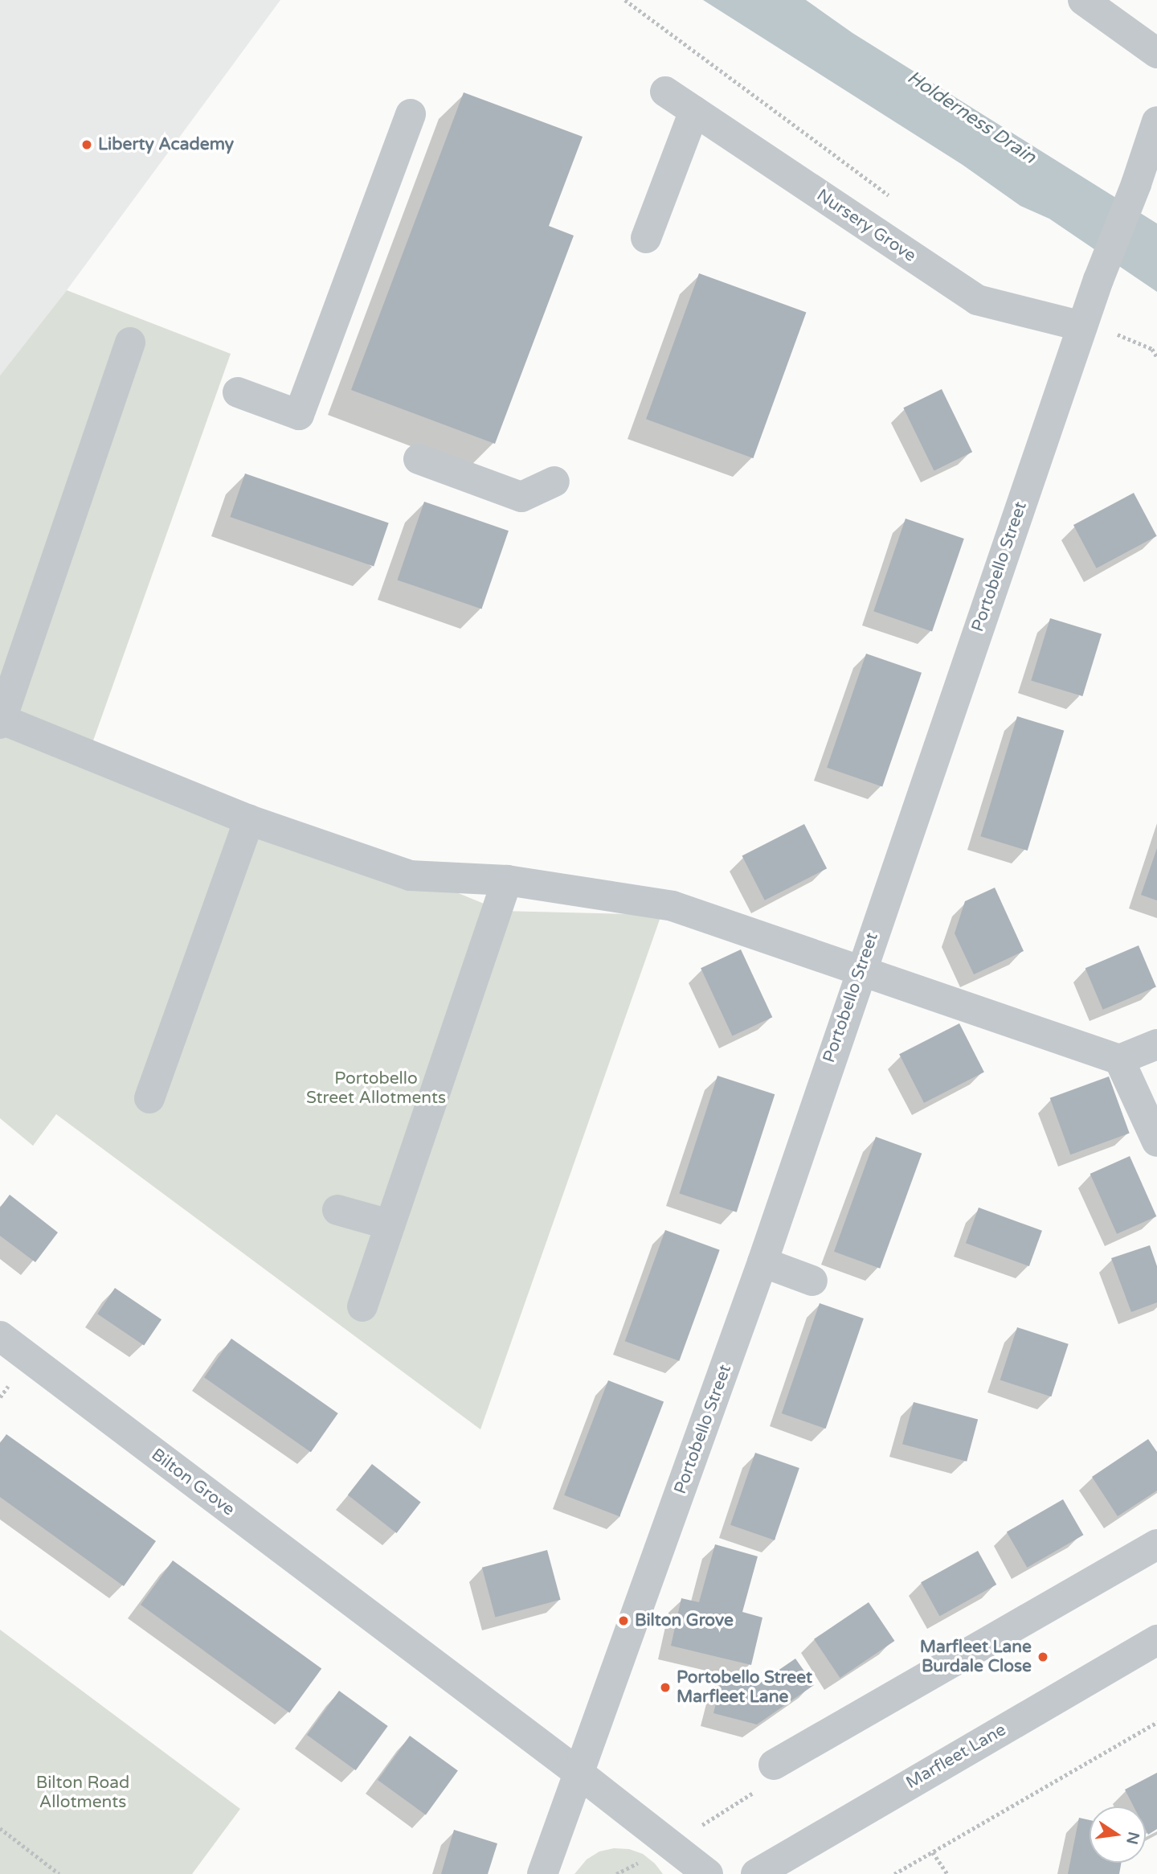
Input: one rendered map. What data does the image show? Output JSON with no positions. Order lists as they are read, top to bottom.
{
  "streets": {
    "street": [
      "Nursery Grove",
      "Portobello Street",
      "Bilton Grove",
      "Marfleet Lane"
    ]
  },
  "crossings": [
    ["Nursery Grove", "Portobello Street"],
    ["Portobello Street", "Bilton Grove"]
  ],
  "water": ["Holderness Drain"],
  "parks": ["Portobello Street Allotments", "Bilton Road Allotments"],
  "places": [
    "Liberty Academy",
    "Bilton Grove",
    "Marfleet Lane Burdale Close",
    "Portobello Street Marfleet Lane"
  ],
  "north": "right"
}
